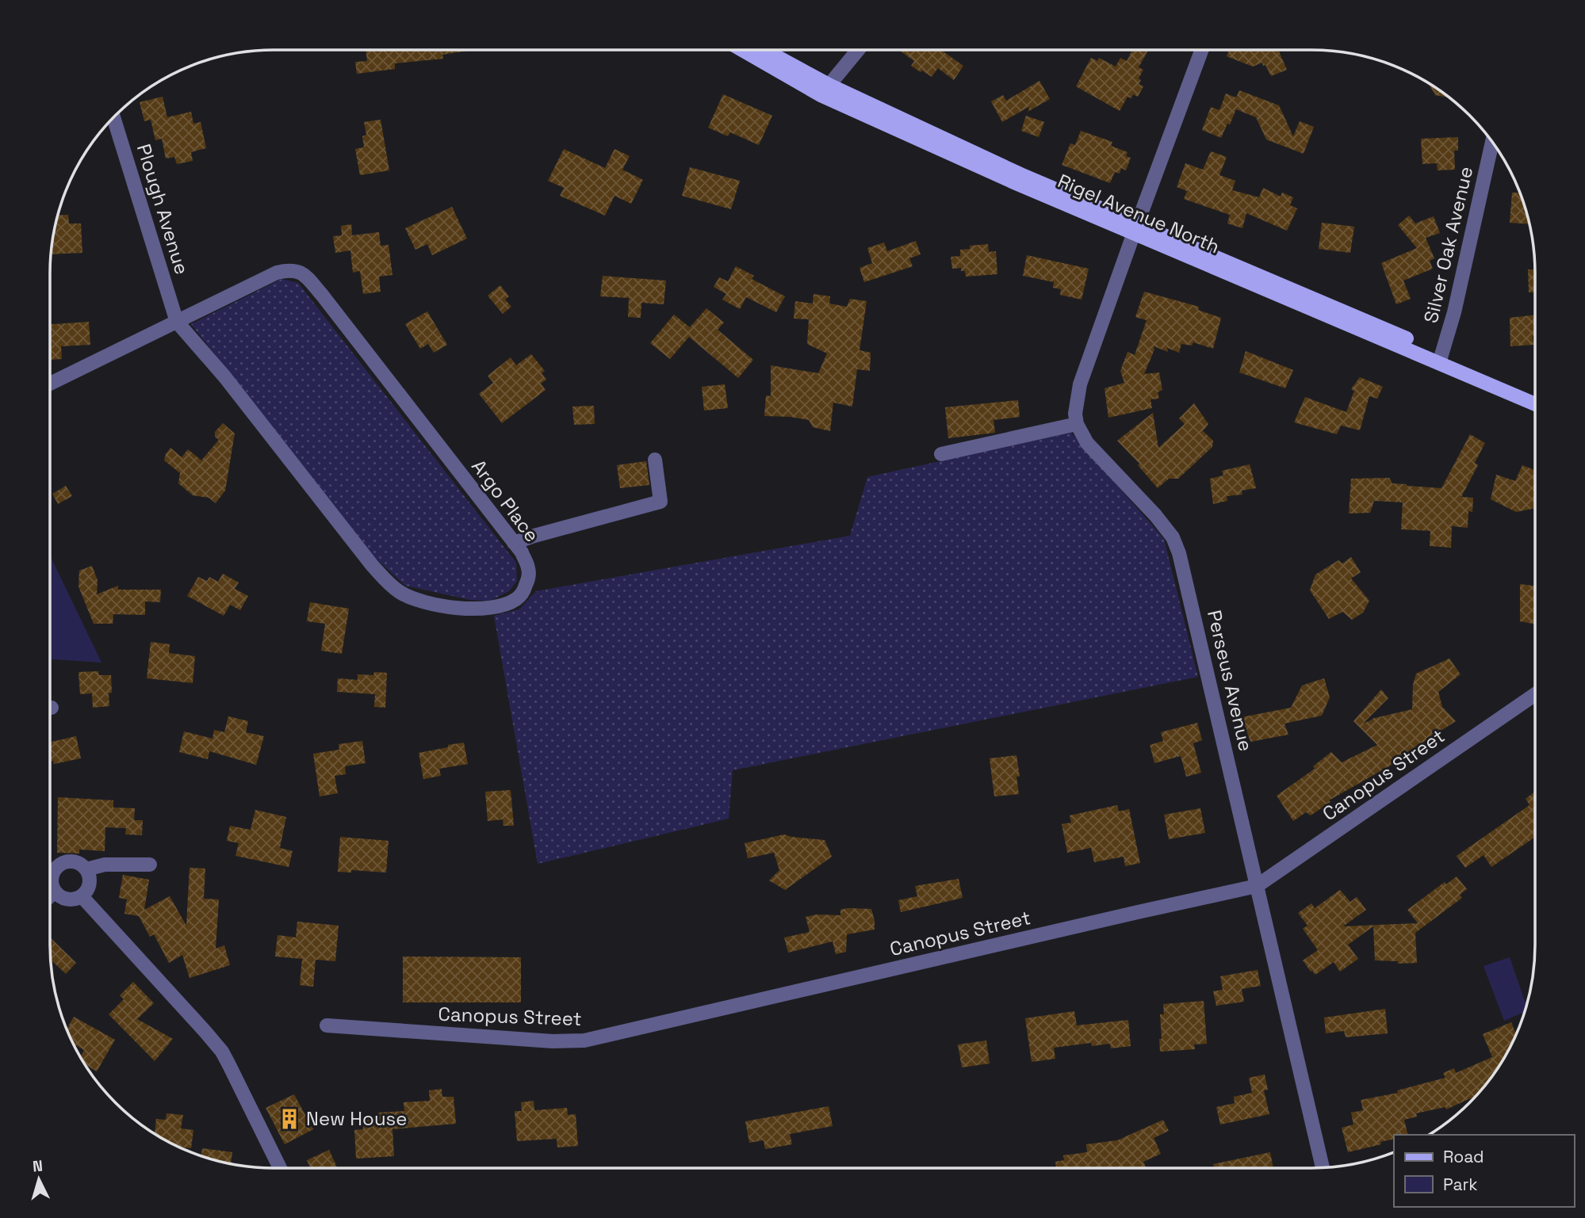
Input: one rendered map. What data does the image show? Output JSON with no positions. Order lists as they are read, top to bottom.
{
  "streets": {
    "main road": ["Rigel Avenue North"],
    "street": [
      "Plough Avenue",
      "Silver Oak Avenue",
      "Argo Place",
      "Perseus Avenue",
      "Canopus Street"
    ]
  },
  "crossings": [
    ["Plough Avenue", "Argo Place"],
    ["Rigel Avenue North", "Silver Oak Avenue"],
    ["Perseus Avenue", "Canopus Street"]
  ],
  "places": {
    "building": ["New House"]
  },
  "legend": ["Road", "Park"],
  "north": "top"
}
